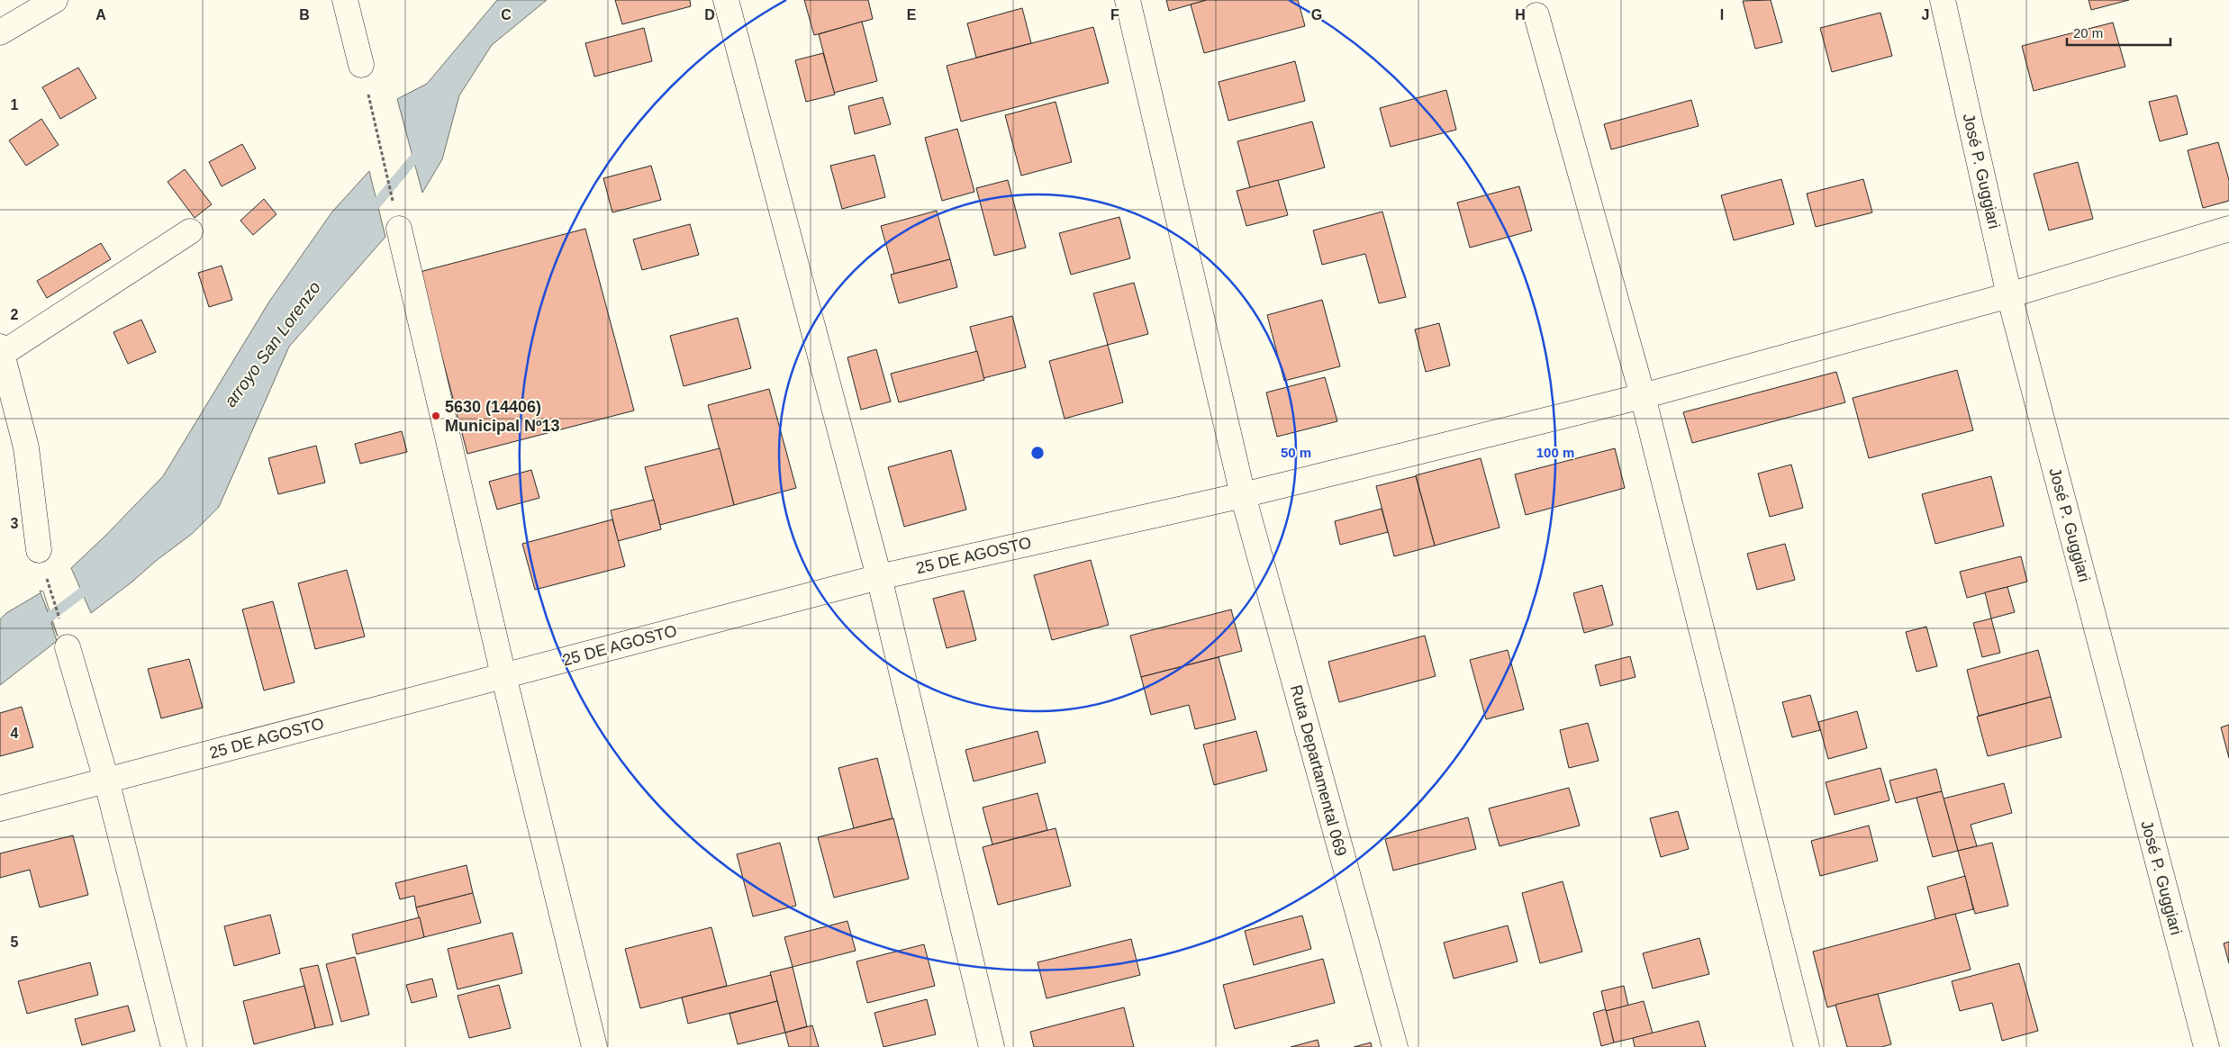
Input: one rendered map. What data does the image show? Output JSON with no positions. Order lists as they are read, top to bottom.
{
  "streets": {
    "street": ["José P. Guggiari", "25 DE AGOSTO", "Ruta Departamental 069"]
  },
  "crossings": [
    ["José P. Guggiari", "25 DE AGOSTO"],
    ["25 DE AGOSTO", "Ruta Departamental 069"]
  ],
  "water": ["arroyo San Lorenzo"],
  "places": ["5630 (14406) Municipal Nº13"],
  "scale_bar": "20 m",
  "grid": {
    "columns": [
      "A",
      "B",
      "C",
      "D",
      "E",
      "F",
      "G",
      "H",
      "I",
      "J"
    ],
    "rows": [
      "1",
      "2",
      "3",
      "4",
      "5"
    ]
  },
  "rings": ["50 m", "100 m"]
}
